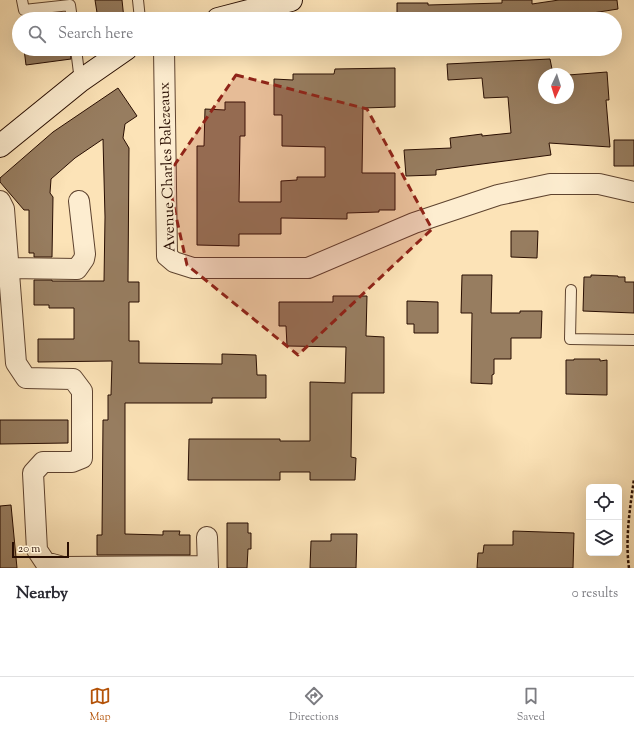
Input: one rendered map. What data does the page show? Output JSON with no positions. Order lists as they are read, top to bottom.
{
  "streets": {
    "street": ["Avenue Charles Balezeaux"]
  },
  "scale_bar": "20 m",
  "north": "bottom",
  "page": {
    "search": "Search here",
    "scale": "20 m",
    "heading": ["Nearby", "0 results"],
    "nav": ["Map", "Directions", "Saved"]
  }
}
